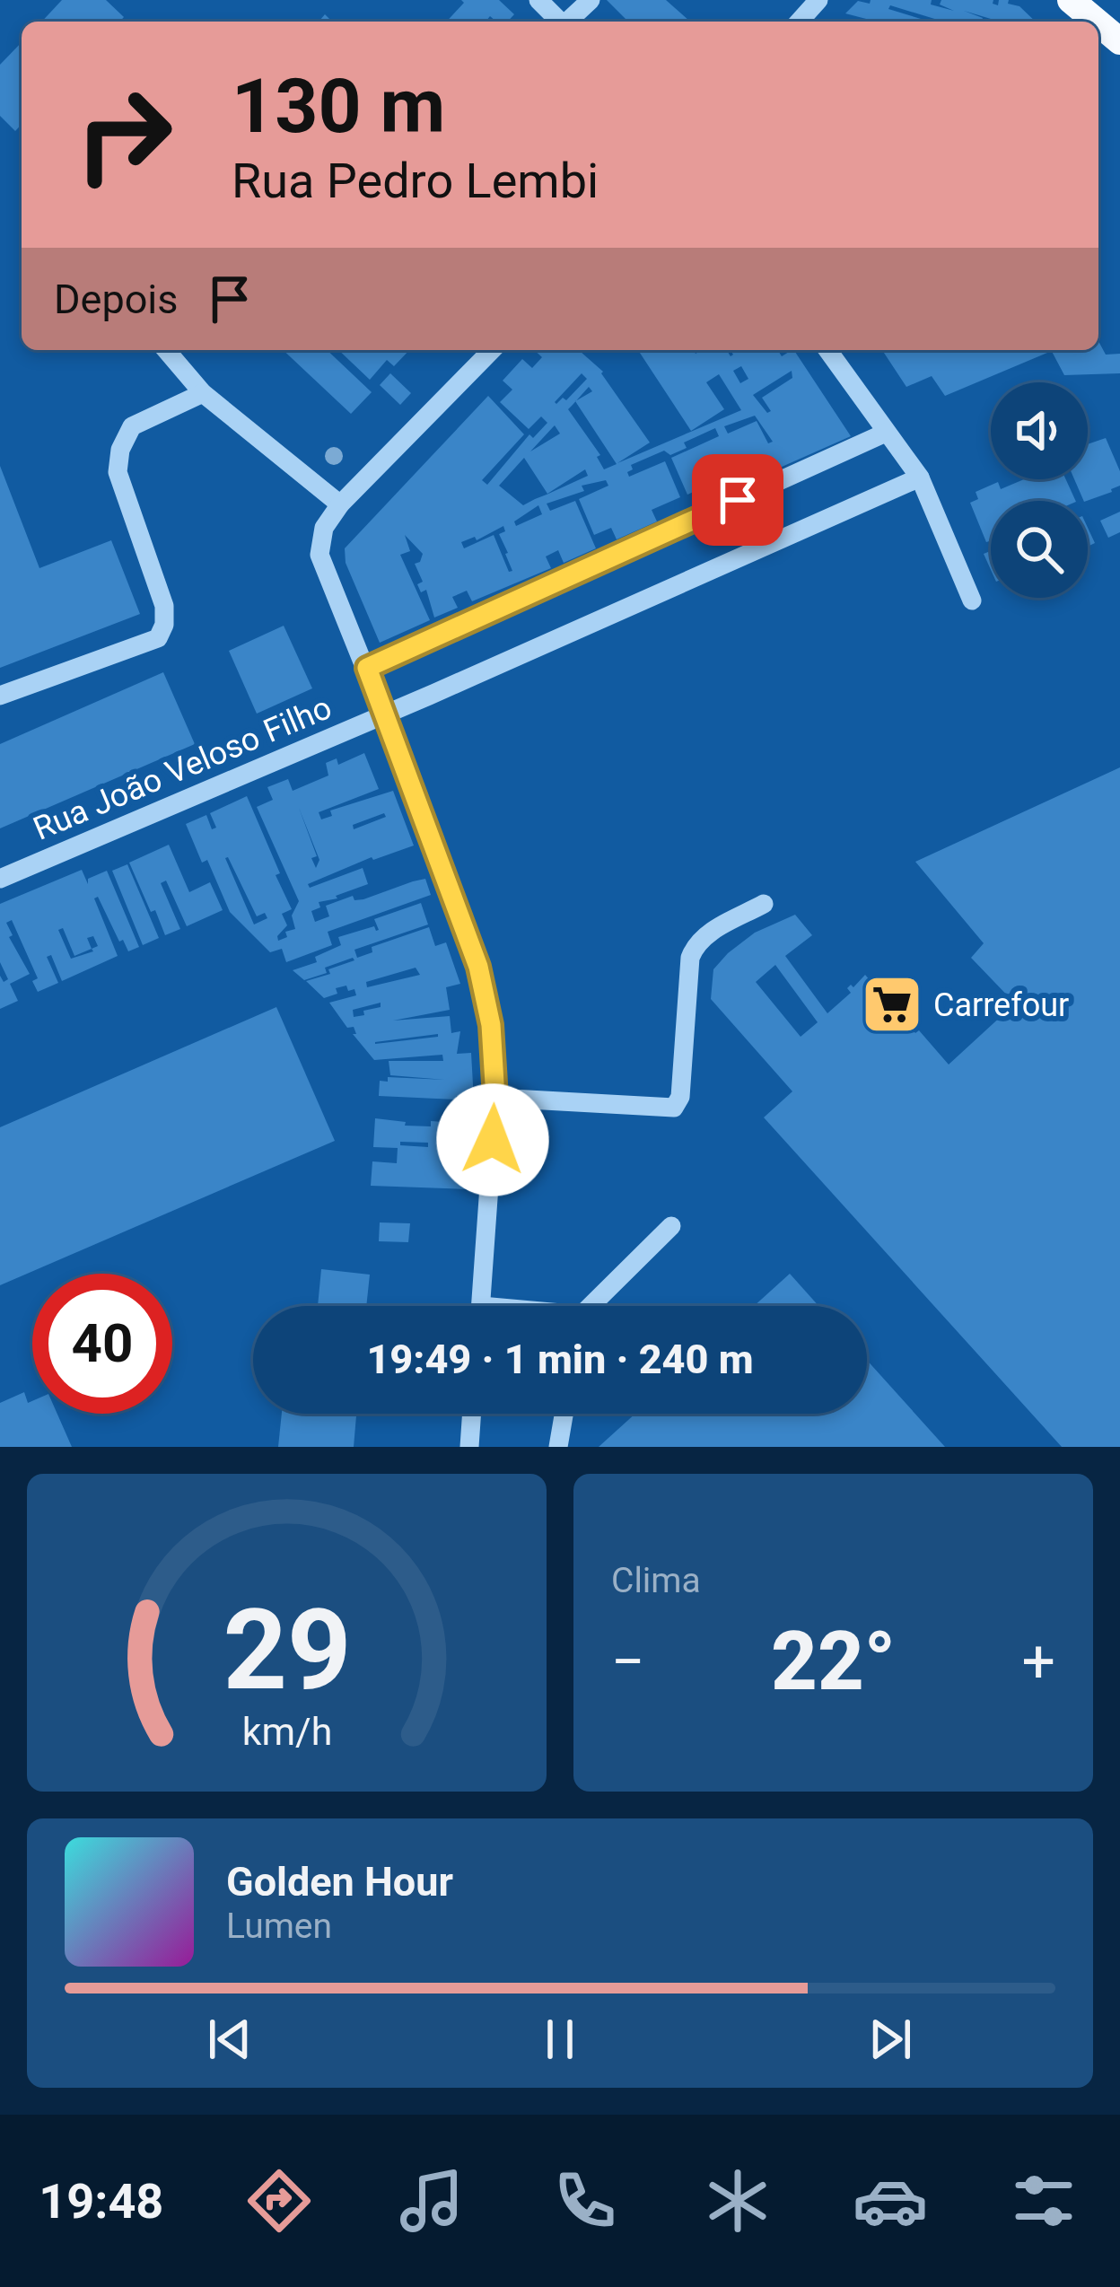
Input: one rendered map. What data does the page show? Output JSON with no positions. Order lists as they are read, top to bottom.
{
  "streets": {
    "street": ["Rua João Veloso Filho"]
  },
  "places": {
    "supermarket": ["Carrefour"]
  },
  "page": {
    "turn": ["130 m", "Rua Pedro Lembi"],
    "then": "Depois",
    "limit": "40",
    "trip": "19:49 · 1 min · 240 m",
    "tile": "Clima",
    "heat": ["−", "22°", "+"],
    "song": ["Golden Hour", "Lumen"],
    "tabs": "19:48",
    "gauge": ["29", "km/h"]
  }
}
